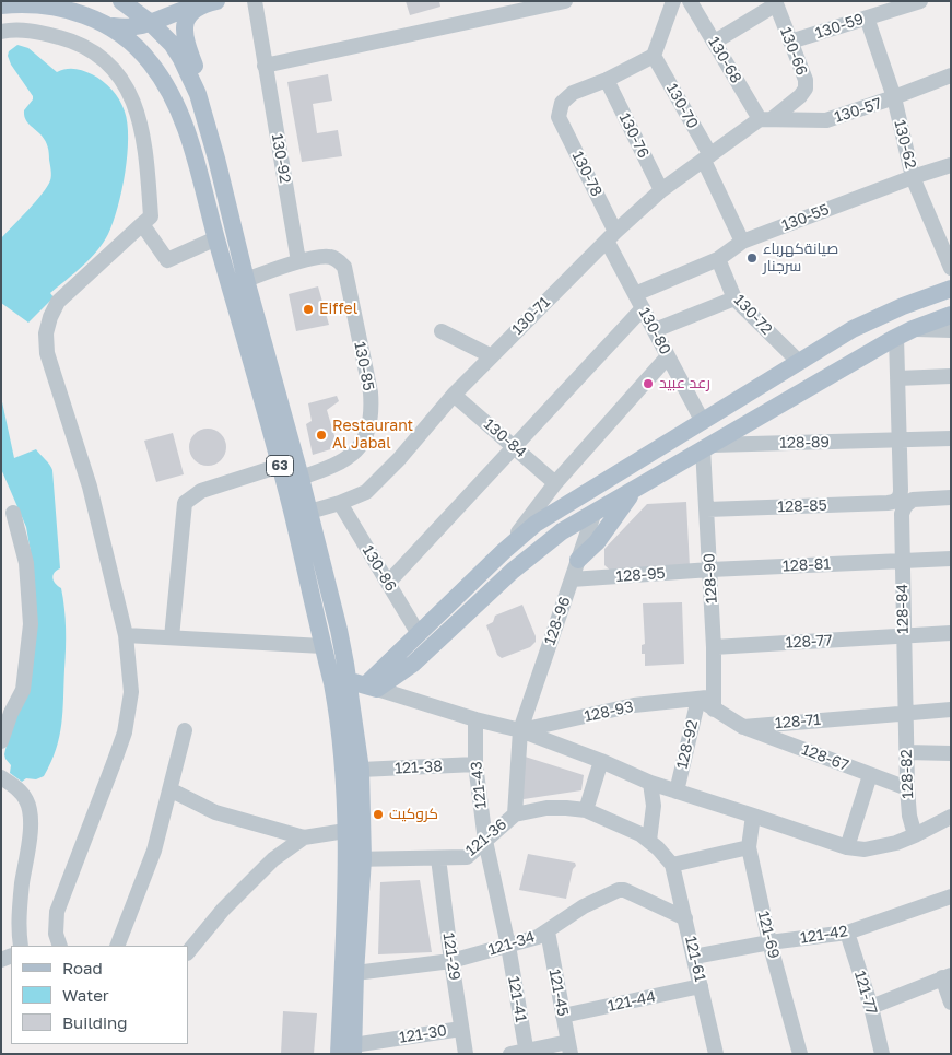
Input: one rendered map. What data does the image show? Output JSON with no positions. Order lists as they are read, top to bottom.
{
  "streets": {
    "main road": ["63"],
    "street": [
      "130-59",
      "130-66",
      "130-68",
      "130-70",
      "130-57",
      "130-76",
      "130-62",
      "130-92",
      "130-78",
      "130-55",
      "130-72",
      "130-71",
      "130-80",
      "130-85",
      "130-84",
      "128-89",
      "128-85",
      "128-81",
      "130-86",
      "128-95",
      "128-90",
      "128-84",
      "128-96",
      "128-77",
      "128-93",
      "128-71",
      "128-92",
      "128-67",
      "121-38",
      "128-82",
      "121-43",
      "121-36",
      "121-69",
      "121-42",
      "121-34",
      "121-29",
      "121-61",
      "121-45",
      "121-77",
      "121-41",
      "121-44",
      "121-30"
    ]
  },
  "crossings": [
    ["130-59", "130-66"],
    ["130-59", "130-62"],
    ["130-66", "130-68"],
    ["130-66", "130-57"],
    ["130-66", "130-71"],
    ["130-68", "130-57"],
    ["130-68", "130-71"],
    ["130-70", "130-55"],
    ["130-70", "130-71"],
    ["130-57", "130-62"],
    ["130-57", "130-71"],
    ["130-76", "130-78"],
    ["130-76", "130-71"],
    ["130-62", "130-55"],
    ["130-92", "130-85"],
    ["130-78", "130-71"],
    ["130-78", "130-80"],
    ["130-55", "130-72"],
    ["130-55", "130-80"],
    ["130-71", "130-80"],
    ["130-71", "130-84"],
    ["130-71", "63"],
    ["130-71", "130-86"],
    ["130-85", "63"],
    ["128-89", "128-90"],
    ["128-89", "128-84"],
    ["63", "121-38"],
    ["63", "121-36"],
    ["63", "121-34"],
    ["63", "121-30"],
    ["128-85", "128-90"],
    ["128-85", "128-84"],
    ["128-81", "128-95"],
    ["128-81", "128-90"],
    ["128-81", "128-84"],
    ["128-95", "128-90"],
    ["128-95", "128-96"],
    ["128-90", "128-77"],
    ["128-84", "128-77"],
    ["128-84", "128-71"],
    ["128-84", "128-82"],
    ["128-96", "128-93"],
    ["128-96", "121-36"],
    ["128-93", "128-92"],
    ["128-71", "128-67"],
    ["128-71", "128-82"],
    ["128-67", "128-82"],
    ["121-38", "121-43"],
    ["121-43", "121-36"],
    ["121-43", "121-34"],
    ["121-43", "121-41"],
    ["121-36", "121-29"],
    ["121-36", "121-61"],
    ["121-69", "121-42"],
    ["121-42", "121-61"],
    ["121-42", "121-77"],
    ["121-34", "121-29"],
    ["121-34", "121-61"],
    ["121-34", "121-45"],
    ["121-34", "121-41"],
    ["121-29", "121-30"],
    ["121-61", "121-44"],
    ["121-45", "121-44"]
  ],
  "places": [
    "صيانةكهرباء سرجنار",
    "Eiffel",
    "رعد عبيد",
    "Restaurant Al Jabal",
    "كروكيت"
  ],
  "legend": ["Road", "Water", "Building"]
}
